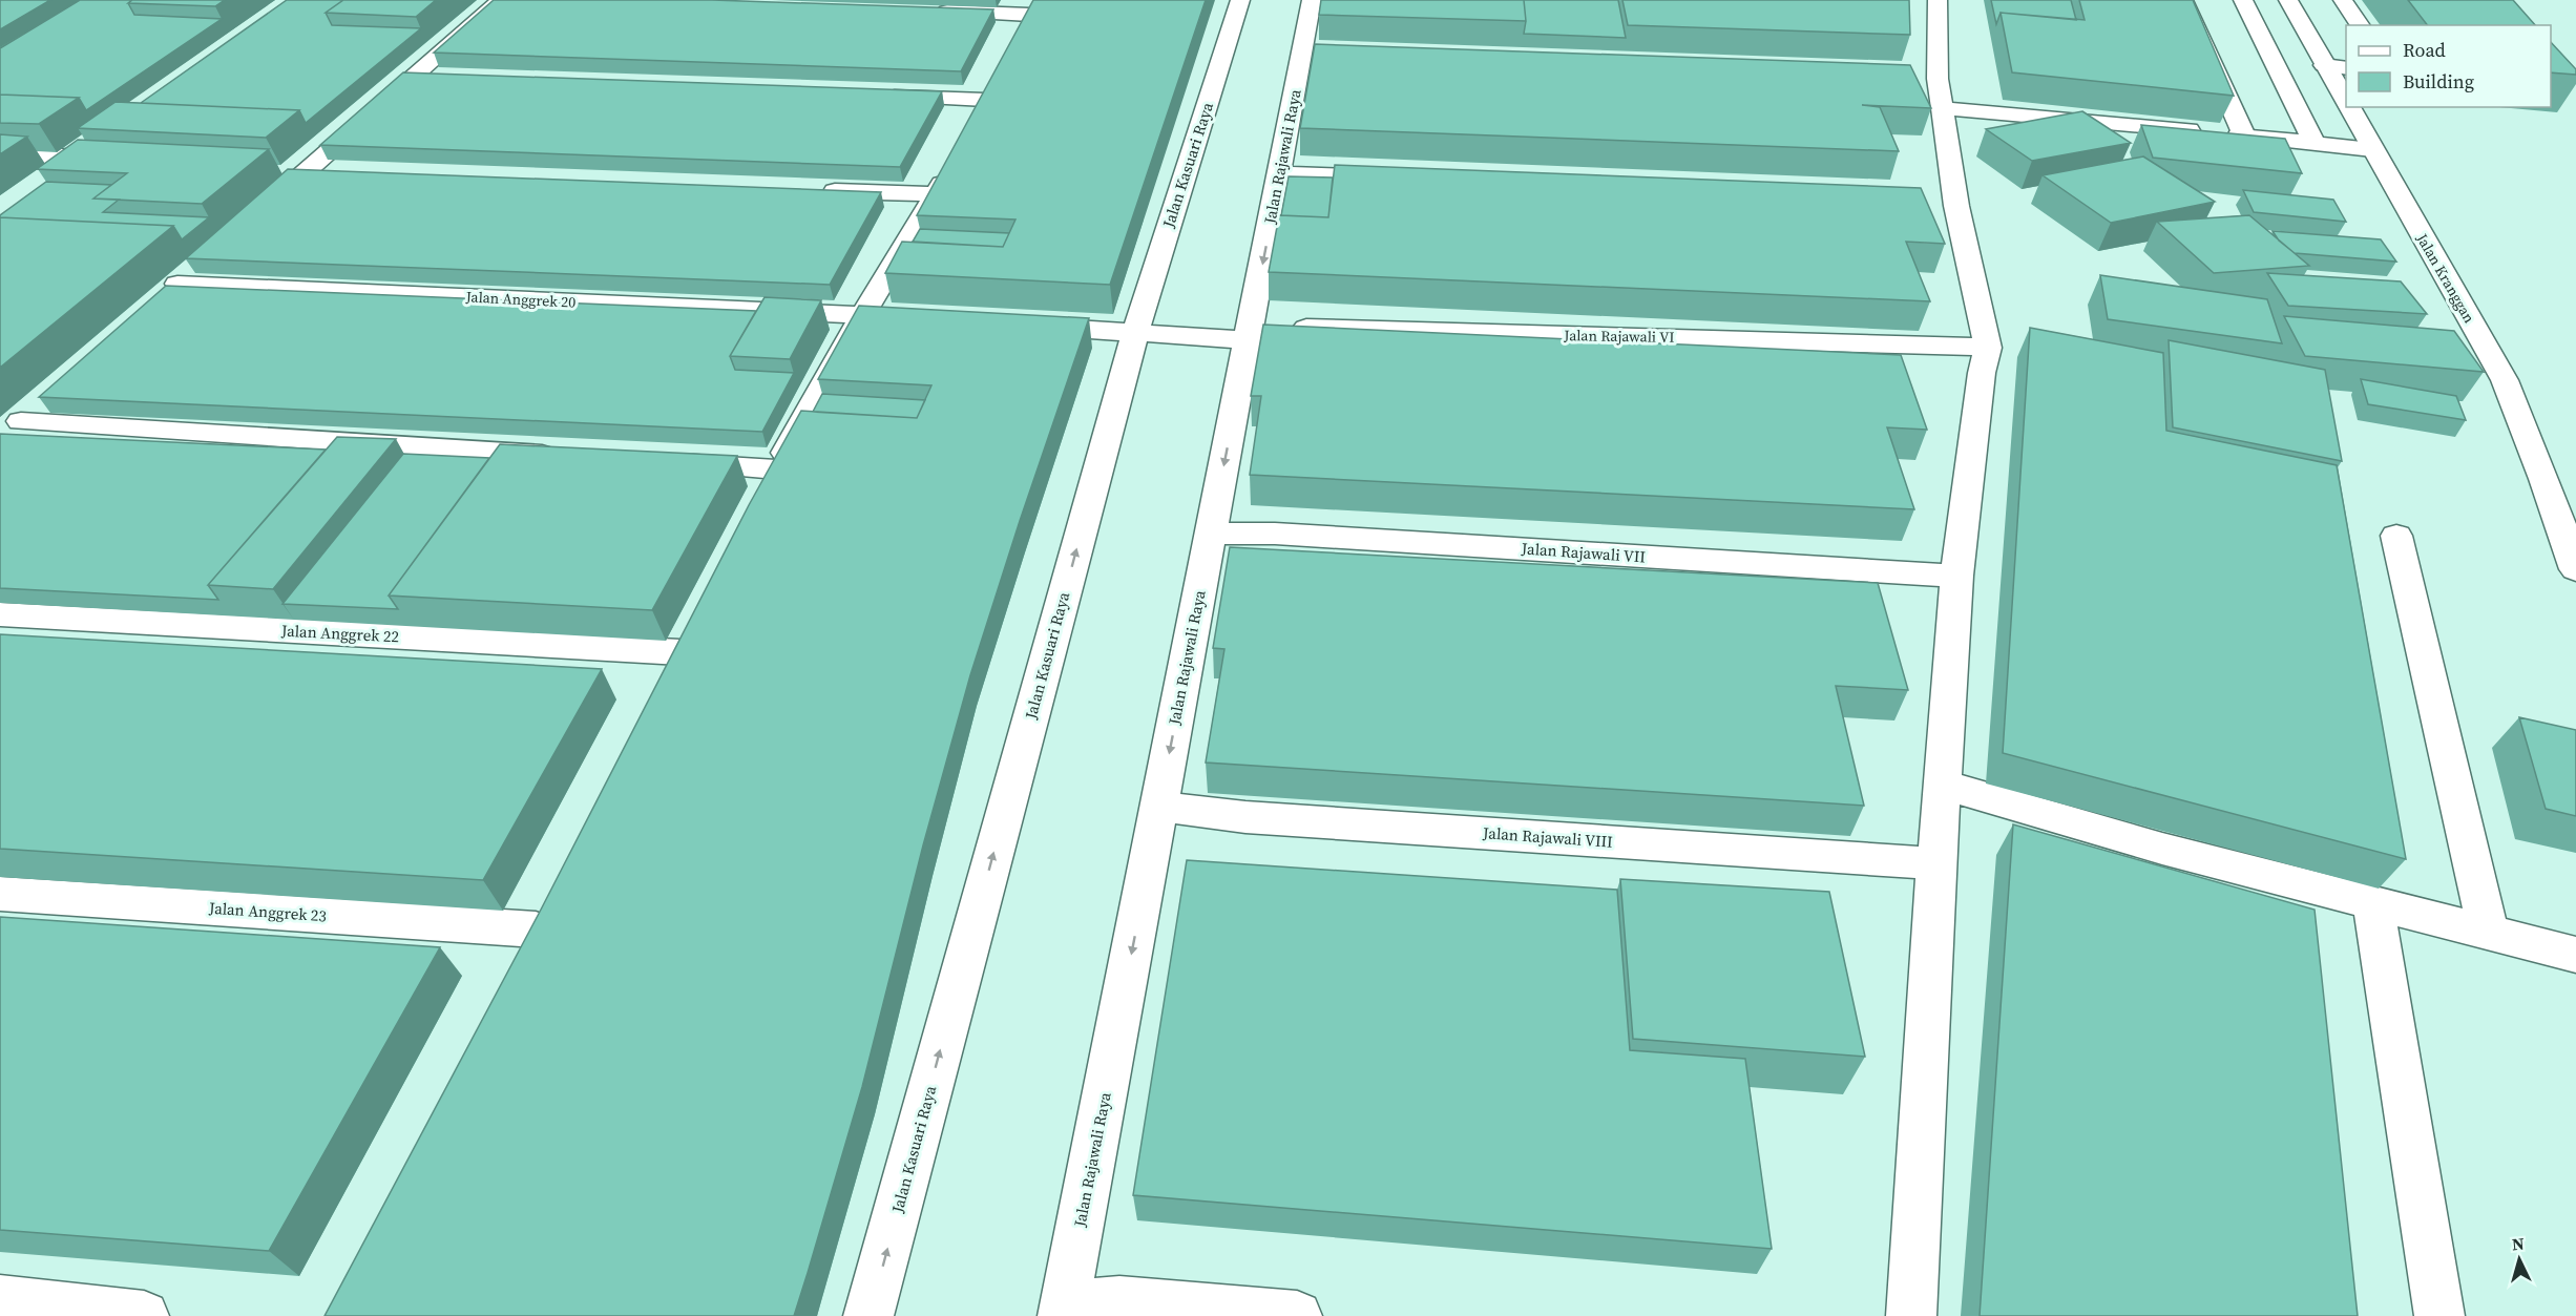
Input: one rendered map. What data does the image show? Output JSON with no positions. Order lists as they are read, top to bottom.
{
  "streets": {
    "street": [
      "Jalan Rajawali Raya",
      "Jalan Kasuari Raya",
      "Jalan Kranggan",
      "Jalan Anggrek 20",
      "Jalan Rajawali VI",
      "Jalan Rajawali VII",
      "Jalan Anggrek 22",
      "Jalan Rajawali VIII",
      "Jalan Anggrek 23"
    ]
  },
  "crossings": [
    ["Jalan Rajawali Raya", "Jalan Rajawali VI"],
    ["Jalan Rajawali Raya", "Jalan Rajawali VII"],
    ["Jalan Rajawali Raya", "Jalan Rajawali VIII"],
    ["Jalan Kasuari Raya", "Jalan Rajawali VI"]
  ],
  "one_way": ["Jalan Rajawali Raya", "Jalan Kasuari Raya"],
  "legend": ["Road", "Building"],
  "north": "top"
}
